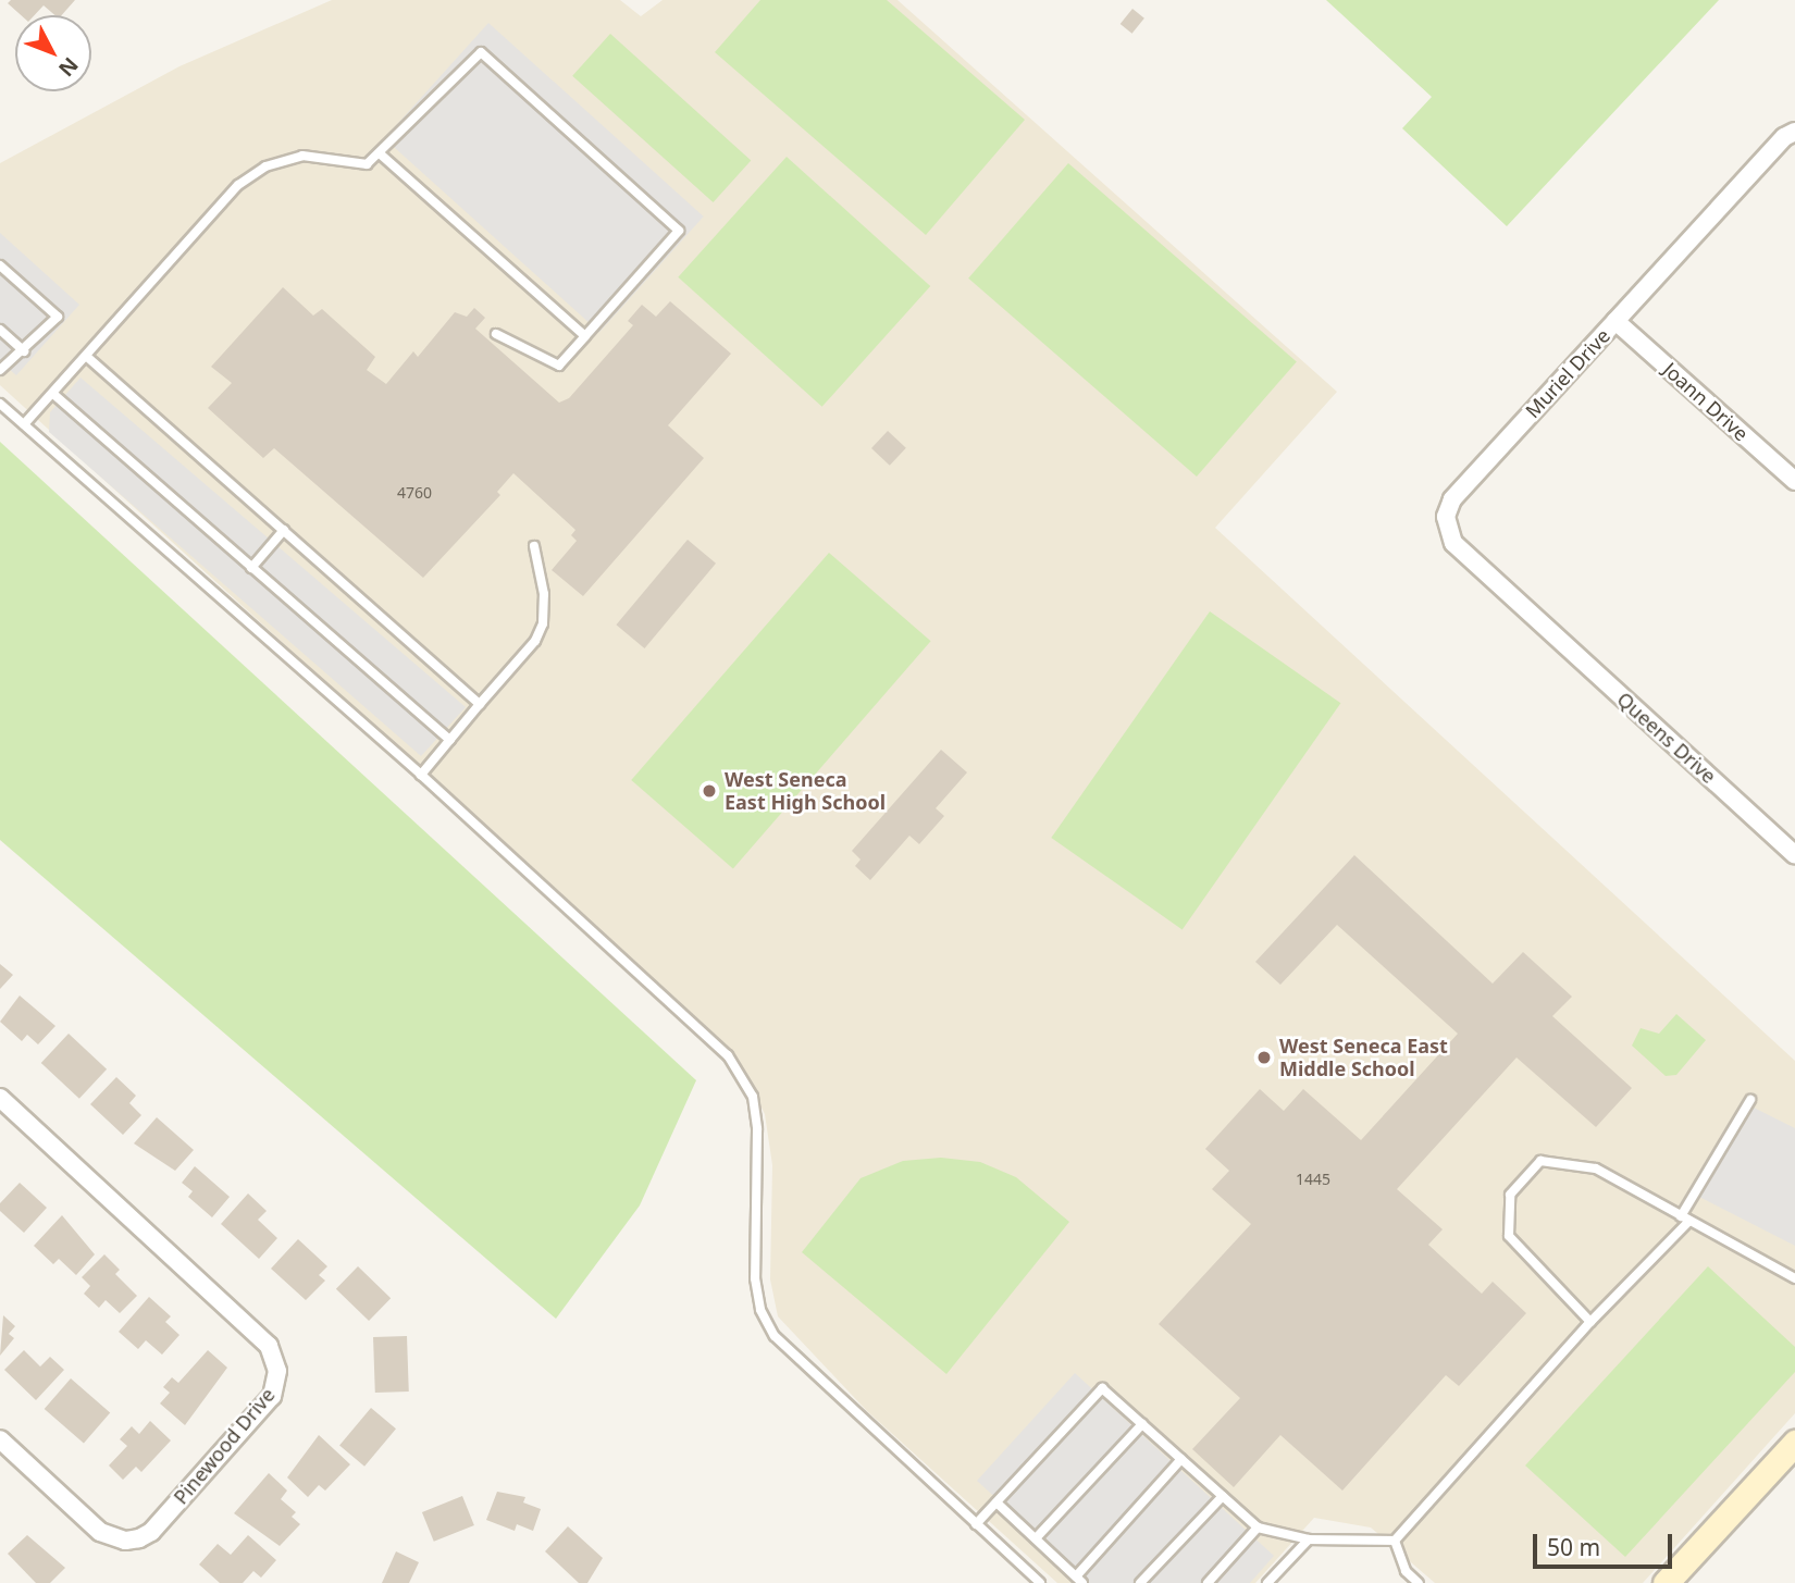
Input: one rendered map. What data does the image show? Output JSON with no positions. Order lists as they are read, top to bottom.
{
  "streets": {
    "street": [
      "Muriel Drive",
      "Joann Drive",
      "Queens Drive",
      "Pinewood Drive"
    ]
  },
  "crossings": [
    ["Muriel Drive", "Joann Drive"],
    ["Muriel Drive", "Queens Drive"]
  ],
  "places": ["West Seneca East High School", "West Seneca East Middle School"],
  "house_numbers": ["4760", "1445"],
  "scale_bar": "50 m",
  "north": "bottom right"
}
